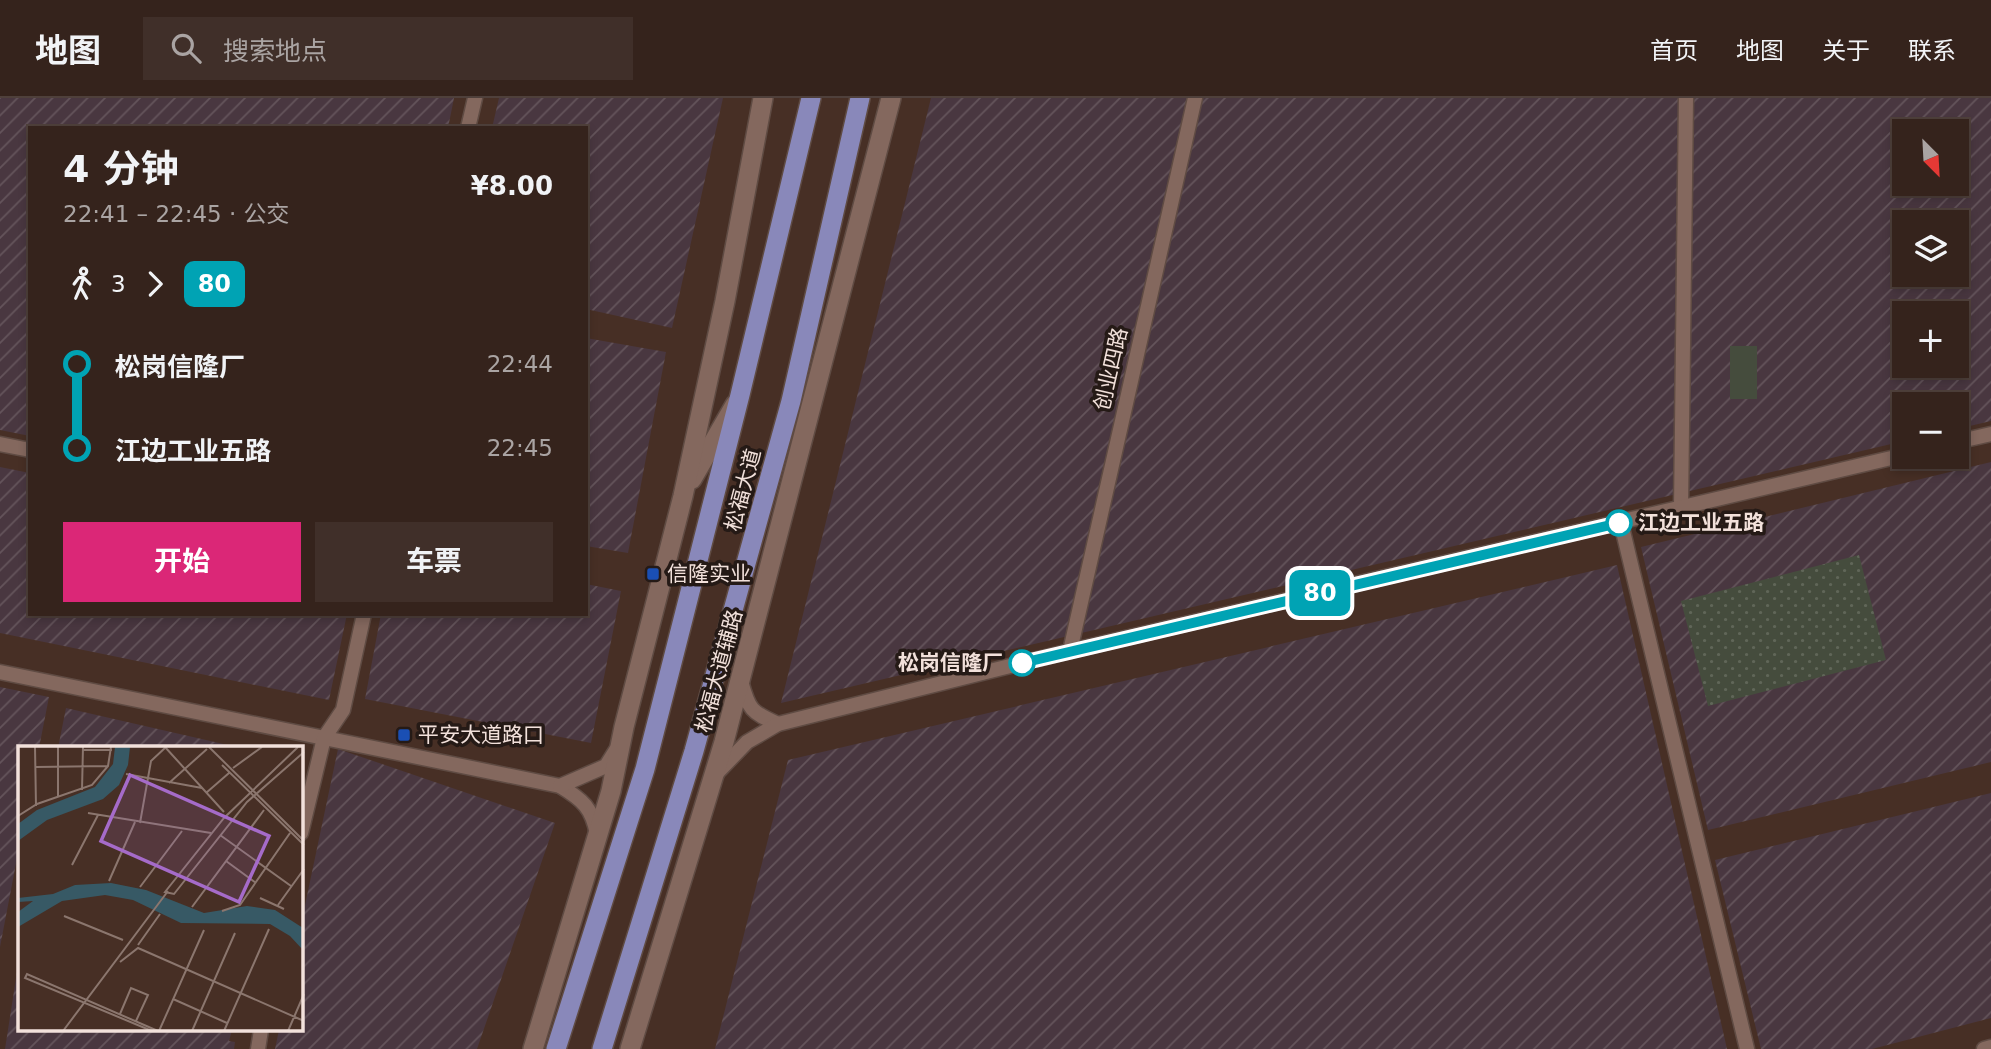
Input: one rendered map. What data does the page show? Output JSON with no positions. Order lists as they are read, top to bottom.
{
  "streets": {
    "main road": ["松福大道", "松福大道辅路"],
    "street": ["创业四路"]
  },
  "places": {
    "other": ["江边工业五路", "松岗信隆厂"],
    "transit": ["信隆实业", "平安大道路口"]
  },
  "lines": ["bus line 80"],
  "north": "bottom right",
  "page": {
    "header": "地图",
    "search": "搜索地点",
    "nav": [
      "首页",
      "地图",
      "关于",
      "联系"
    ],
    "on_map": "80",
    "map_buttons": ["+", "−"],
    "heading": ["4 分钟", "22:41 – 22:45 · 公交", "¥8.00"],
    "legs": ["3", "80"],
    "list": [
      {
        "name": "松岗信隆厂",
        "value": "22:44"
      },
      {
        "name": "江边工业五路",
        "value": "22:45"
      }
    ],
    "buttons": ["开始", "车票"]
  }
}
